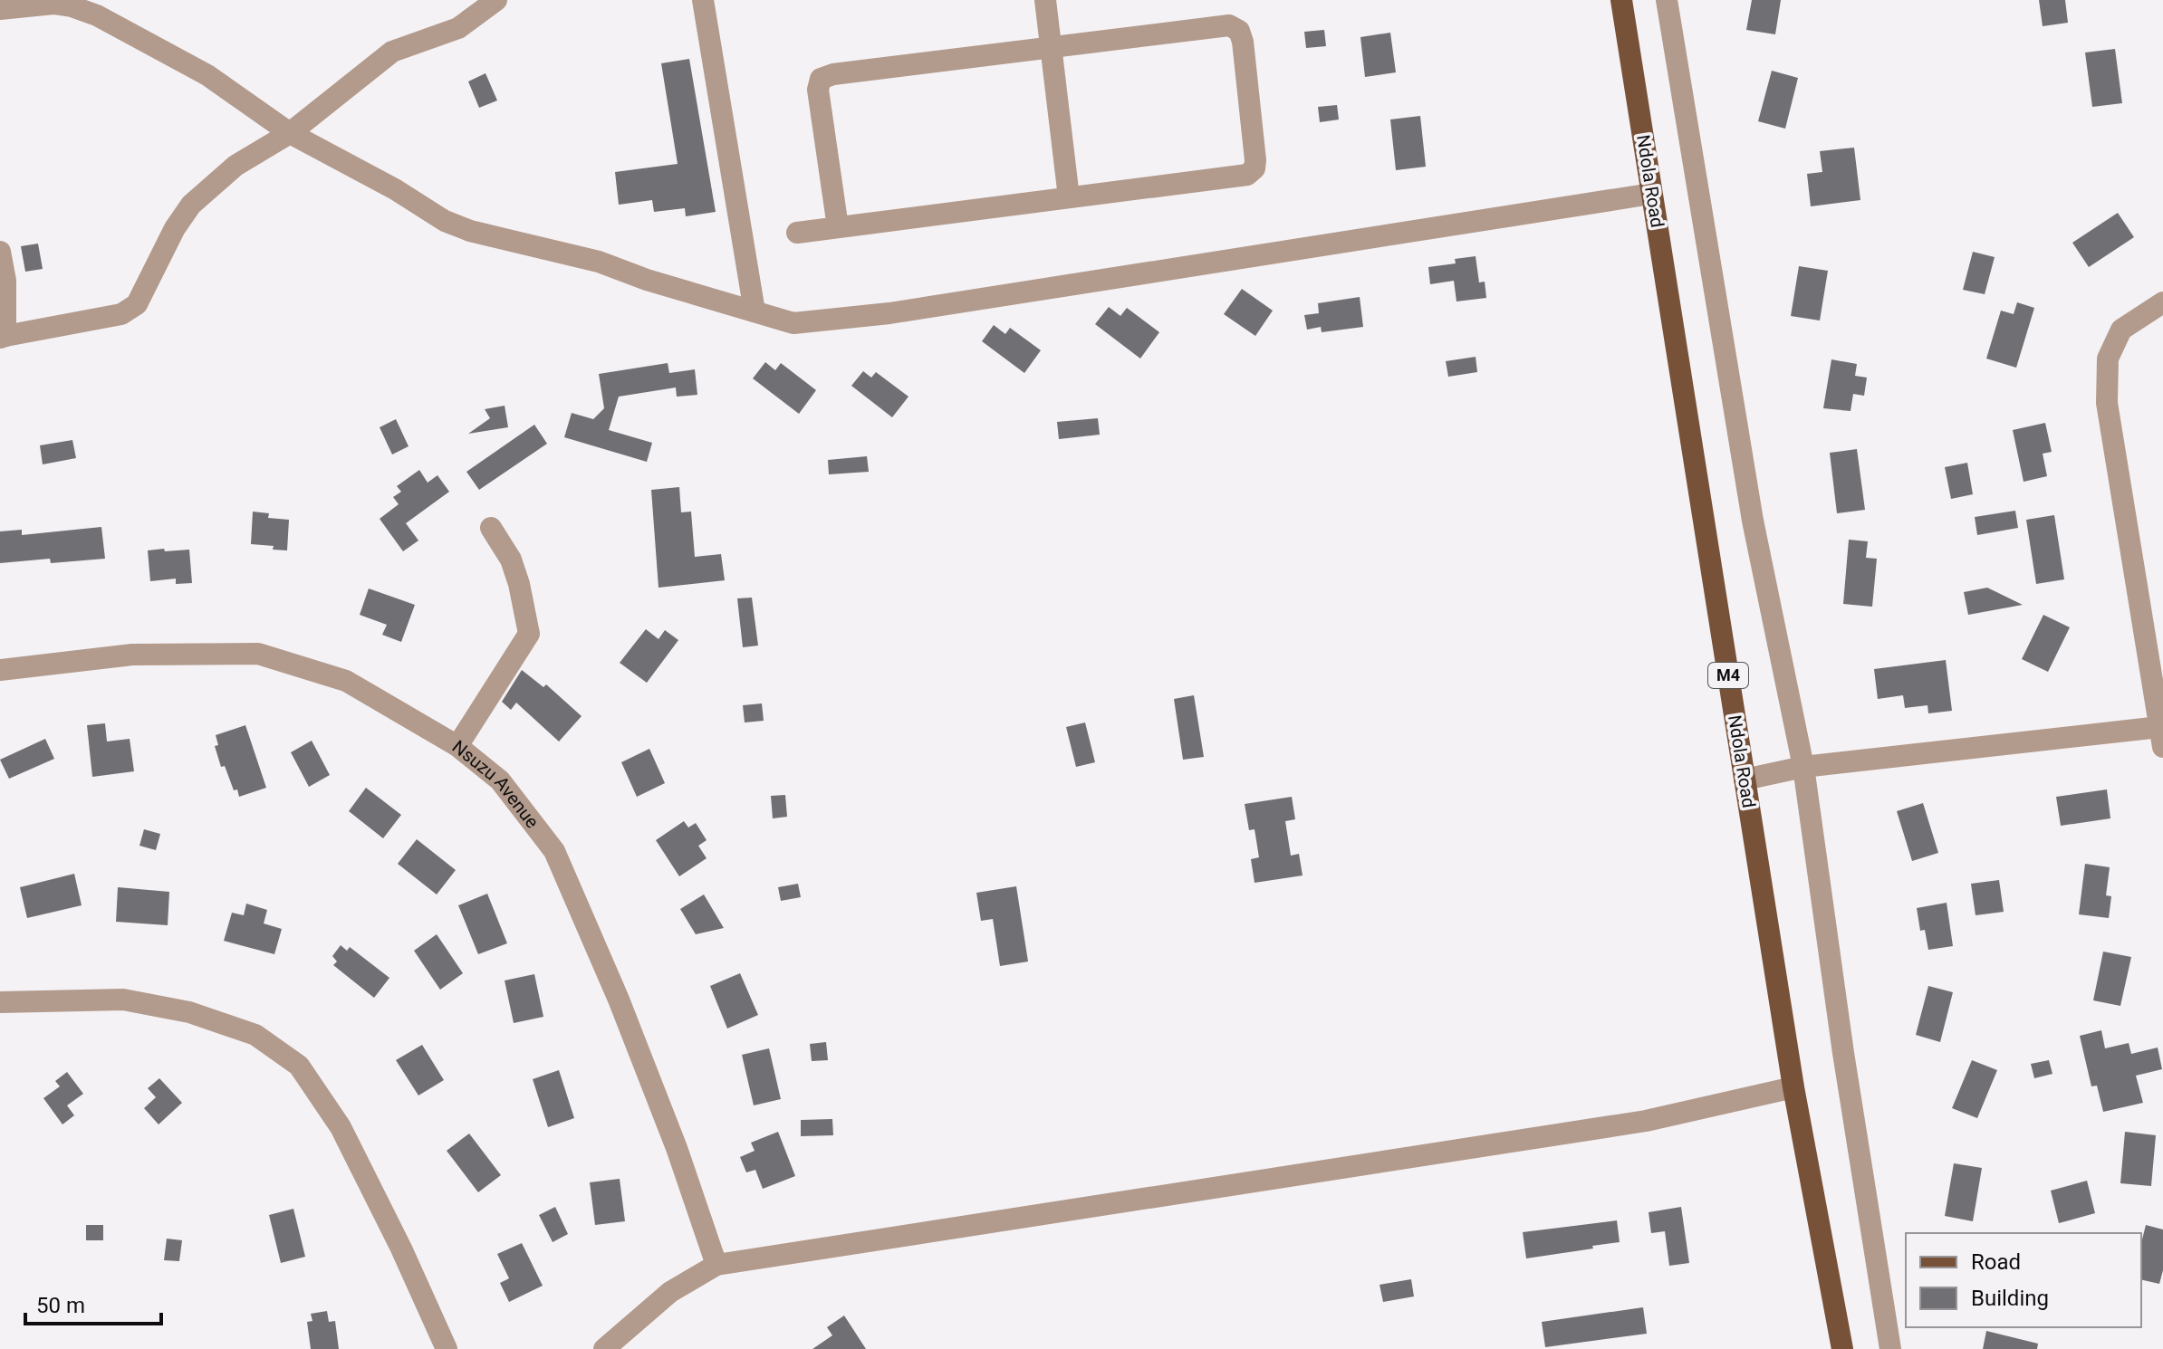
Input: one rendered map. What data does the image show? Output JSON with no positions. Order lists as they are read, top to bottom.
{
  "streets": {
    "main road": ["Ndola Road", "M4"],
    "street": ["Nsuzu Avenue"]
  },
  "legend": ["Road", "Building"],
  "scale_bar": "50 m"
}
